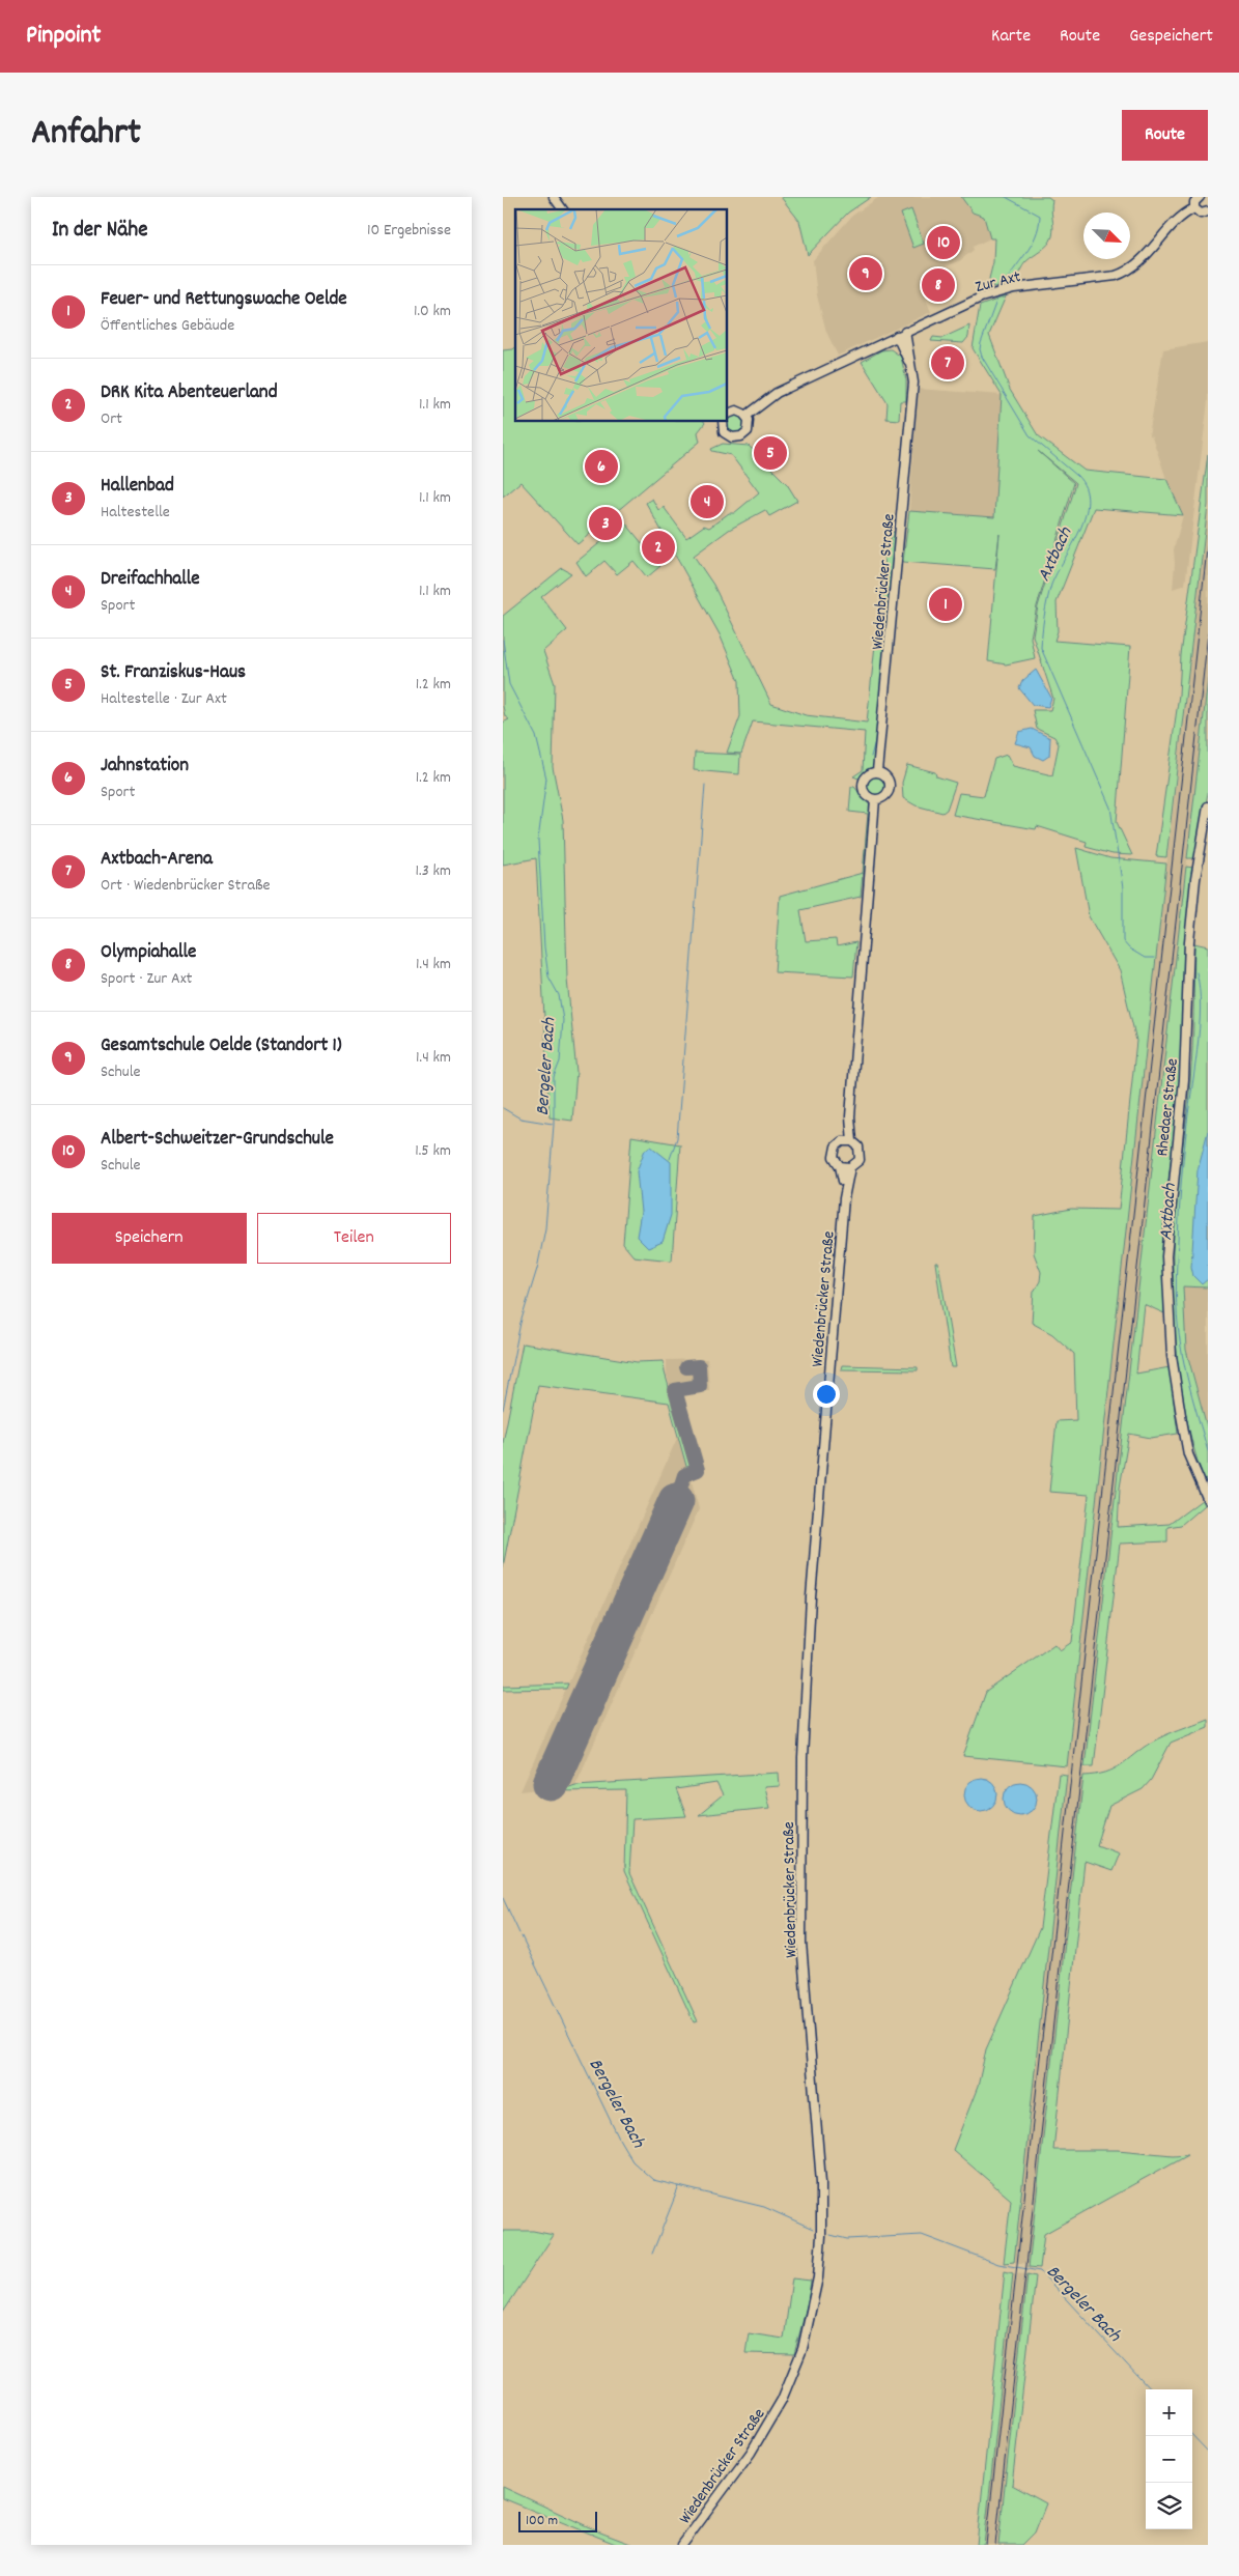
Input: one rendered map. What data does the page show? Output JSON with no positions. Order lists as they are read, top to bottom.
{
  "streets": {
    "street": ["Zur Axt", "Wiedenbrücker Straße", "Rhedaer Straße"]
  },
  "crossings": [
    ["Zur Axt", "Wiedenbrücker Straße"]
  ],
  "water": ["Axtbach", "Bergeler Bach"],
  "scale_bar": "100 m",
  "north": "bottom right",
  "page": {
    "header": "Pinpoint",
    "nav": ["Karte", "Route", "Gespeichert"],
    "title": "Anfahrt",
    "buttons": [
      "Route",
      ["Speichern", "Teilen"]
    ],
    "heading": ["In der Nähe", "10 Ergebnisse"],
    "pins": [
      "10",
      "9",
      "8",
      "7",
      "5",
      "6",
      "4",
      "3",
      "2",
      "1"
    ],
    "list": [
      {
        "mark": "1",
        "name": "Feuer- und Rettungswache Oelde",
        "note": "Öffentliches Gebäude",
        "value": "1.0 km"
      },
      {
        "mark": "2",
        "name": "DRK Kita Abenteuerland",
        "note": "Ort",
        "value": "1.1 km"
      },
      {
        "mark": "3",
        "name": "Hallenbad",
        "note": "Haltestelle",
        "value": "1.1 km"
      },
      {
        "mark": "4",
        "name": "Dreifachhalle",
        "note": "Sport",
        "value": "1.1 km"
      },
      {
        "mark": "5",
        "name": "St. Franziskus-Haus",
        "note": "Haltestelle · Zur Axt",
        "value": "1.2 km"
      },
      {
        "mark": "6",
        "name": "Jahnstation",
        "note": "Sport",
        "value": "1.2 km"
      },
      {
        "mark": "7",
        "name": "Axtbach-Arena",
        "note": "Ort · Wiedenbrücker Straße",
        "value": "1.3 km"
      },
      {
        "mark": "8",
        "name": "Olympiahalle",
        "note": "Sport · Zur Axt",
        "value": "1.4 km"
      },
      {
        "mark": "9",
        "name": "Gesamtschule Oelde (Standort 1)",
        "note": "Schule",
        "value": "1.4 km"
      },
      {
        "mark": "10",
        "name": "Albert-Schweitzer-Grundschule",
        "note": "Schule",
        "value": "1.5 km"
      }
    ],
    "map_buttons": ["+", "−"],
    "scale": "100 m"
  }
}
